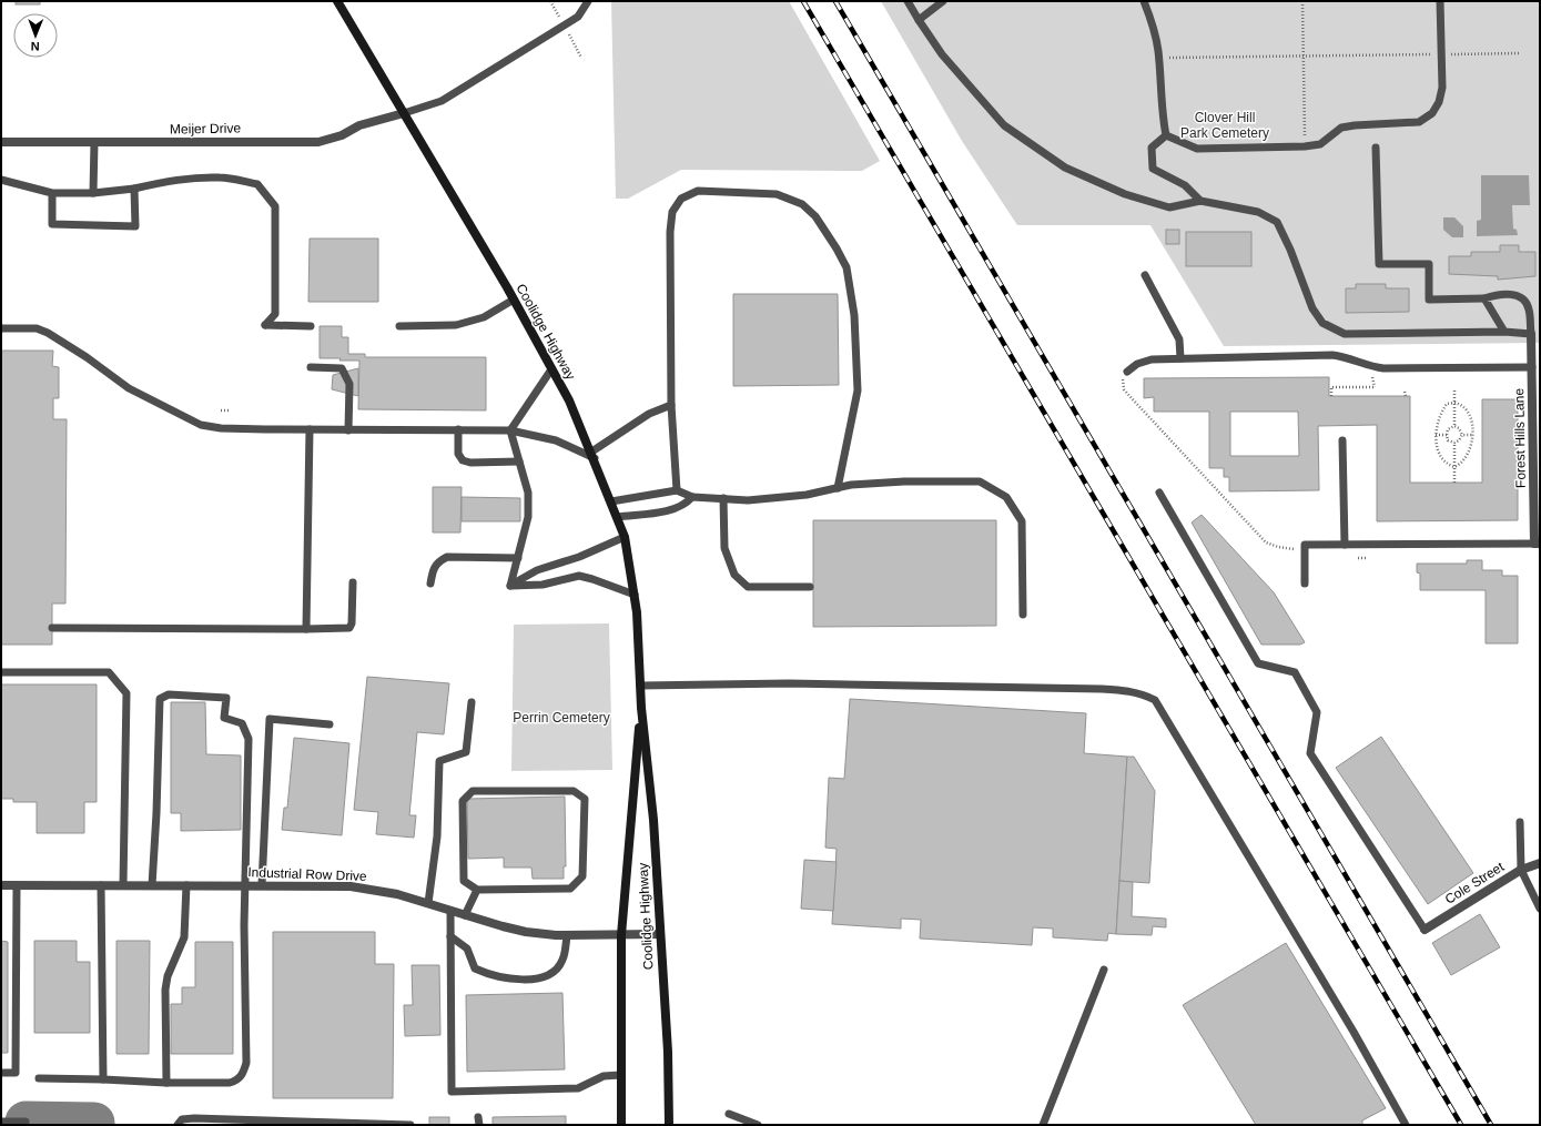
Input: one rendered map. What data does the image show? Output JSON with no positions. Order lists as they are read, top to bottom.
{
  "streets": {
    "main road": ["Coolidge Highway"],
    "street": [
      "Meijer Drive",
      "Forest Hills Lane",
      "Industrial Row Drive",
      "Cole Street"
    ]
  },
  "crossings": [
    ["Meijer Drive", "Coolidge Highway"],
    ["Coolidge Highway", "Industrial Row Drive"]
  ],
  "parks": ["Clover Hill Park Cemetery", "Perrin Cemetery"],
  "north": "bottom"
}
